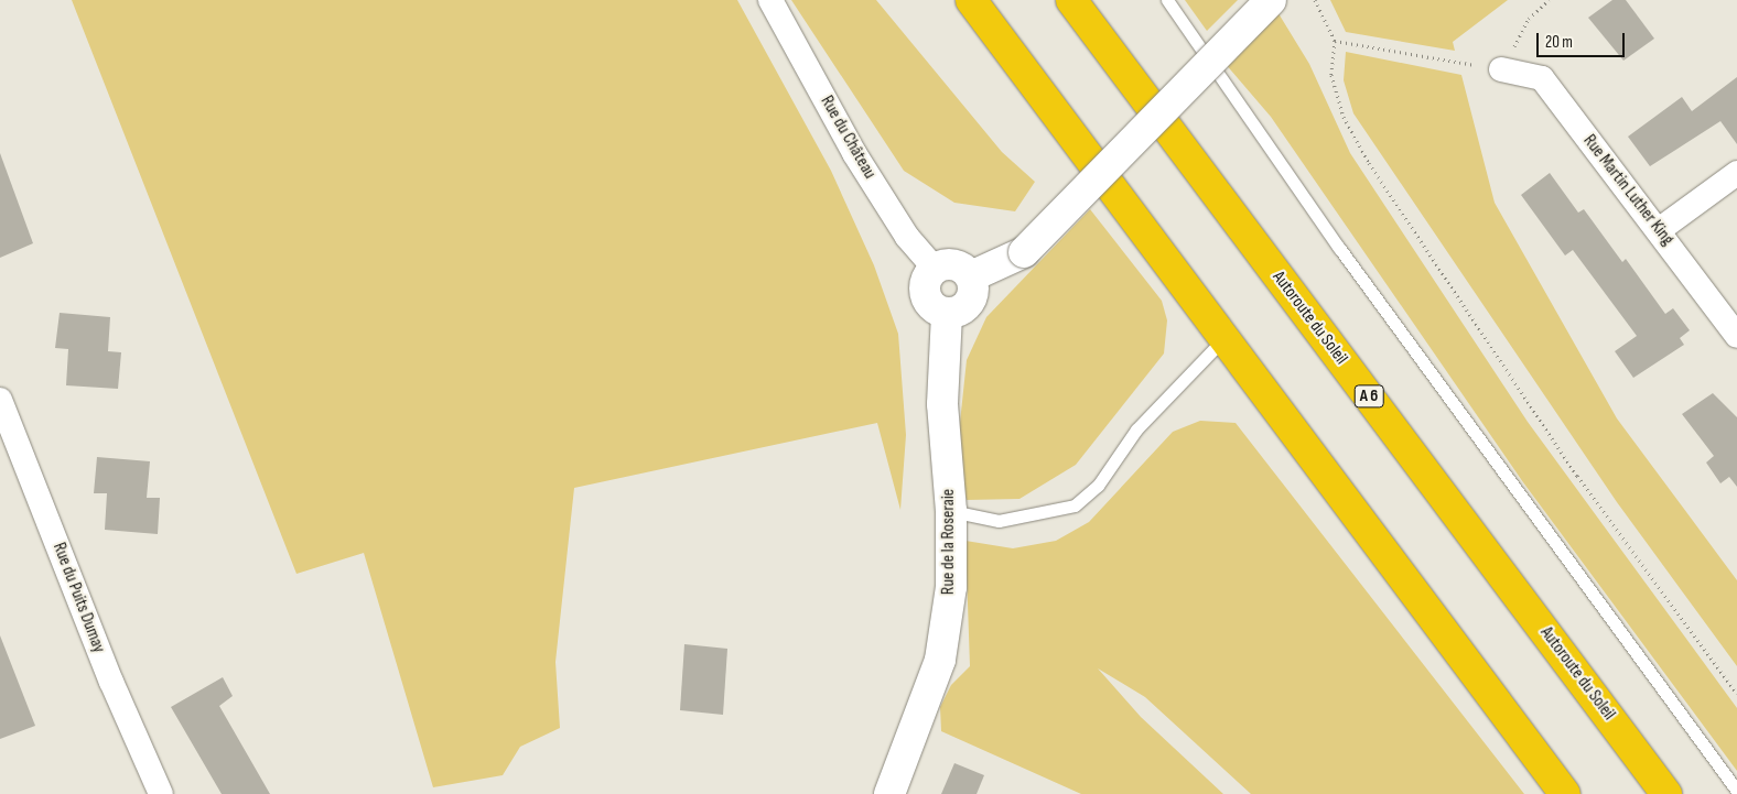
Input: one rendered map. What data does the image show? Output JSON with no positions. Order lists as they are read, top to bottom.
{
  "streets": {
    "highway": ["Autoroute du Soleil", "A 6"],
    "street": [
      "Rue du Château",
      "Rue Martin Luther King",
      "Rue de la Roseraie",
      "Rue du Puits Dumay"
    ]
  },
  "crossings": [
    ["Rue du Château", "Rue de la Roseraie"]
  ],
  "scale_bar": "20 m"
}
